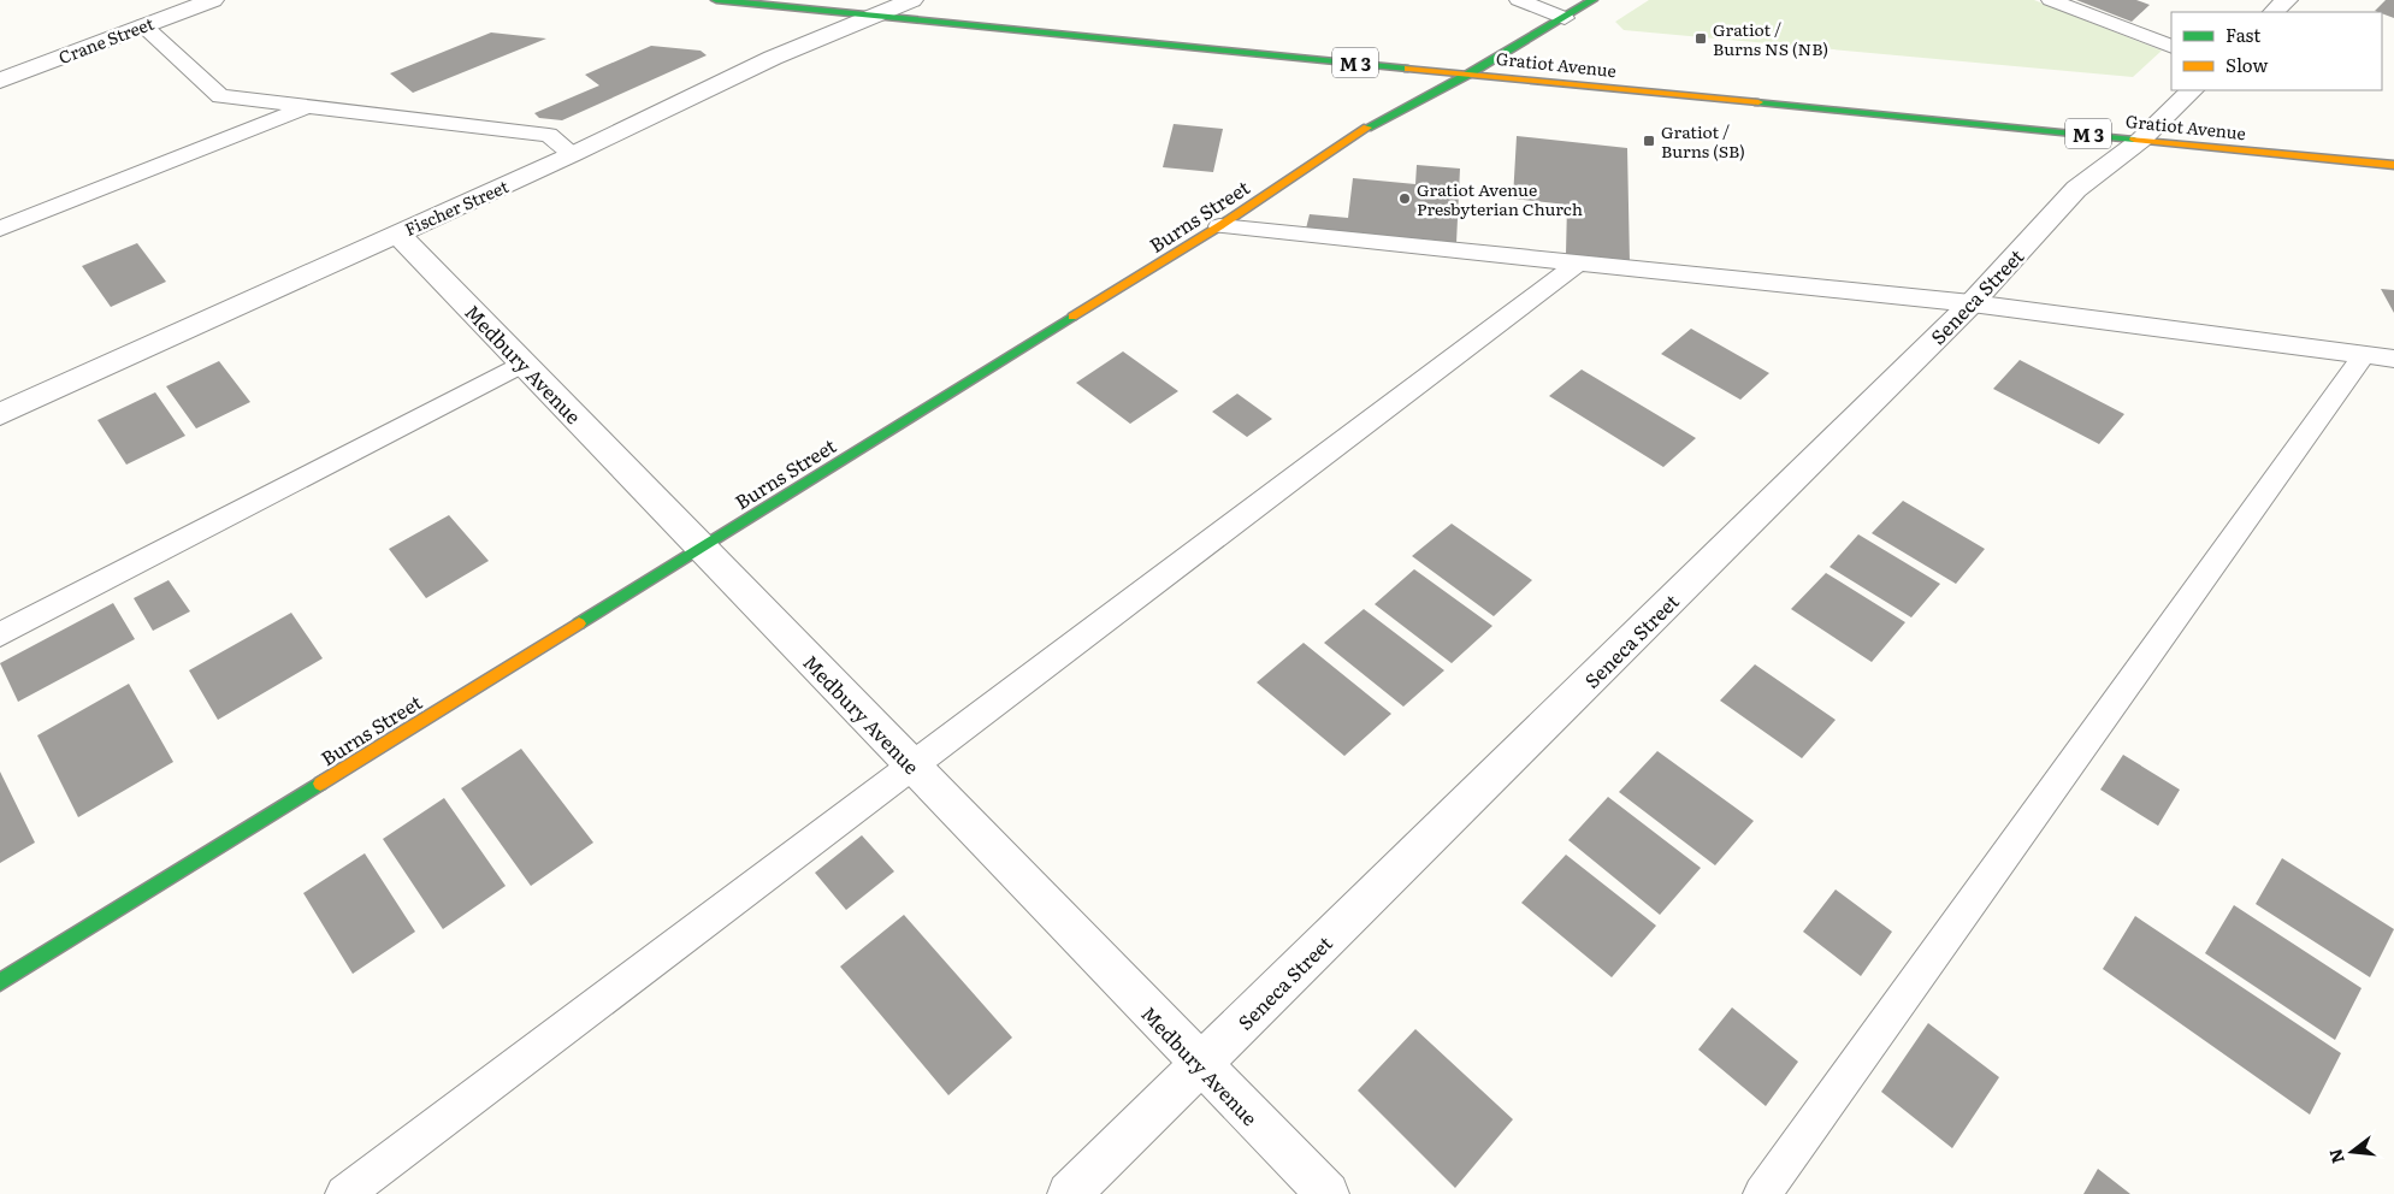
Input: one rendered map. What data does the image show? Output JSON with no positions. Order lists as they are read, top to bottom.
{
  "streets": {
    "main road": ["M 3", "Gratiot Avenue", "Burns Street"],
    "street": [
      "Crane Street",
      "Fischer Street",
      "Seneca Street",
      "Medbury Avenue"
    ]
  },
  "crossings": [
    ["Gratiot Avenue", "Fischer Street"],
    ["Gratiot Avenue", "Burns Street"],
    ["Gratiot Avenue", "Seneca Street"],
    ["Fischer Street", "Medbury Avenue"],
    ["Burns Street", "Medbury Avenue"],
    ["Seneca Street", "Medbury Avenue"]
  ],
  "places": {
    "transit": ["Gratiot / Burns NS (NB)", "Gratiot / Burns (SB)"],
    "other": ["Gratiot Avenue Presbyterian Church"]
  },
  "legend": ["Fast", "Slow"],
  "north": "left"
}
